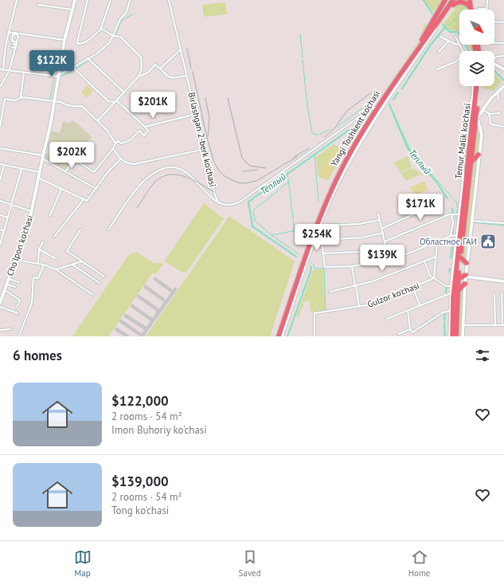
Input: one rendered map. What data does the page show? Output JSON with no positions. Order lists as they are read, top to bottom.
{
  "streets": {
    "highway": ["Yangi Toshkent ko‘chasi", "Temur Malik ko'chasi"],
    "main road": ["Cho'lpon ko'chasi"],
    "street": ["Birlashgan 2-berk ko'chasi", "Gulzor ko'chasi"]
  },
  "water": ["Теплый", "Тёплый"],
  "places": {
    "public building": ["Областное ГАИ"]
  },
  "north": "bottom right",
  "page": {
    "price": [
      "$122K",
      "$201K",
      "$202K",
      "$171K",
      "$254K",
      "$139K"
    ],
    "heading": "6 homes",
    "list": [
      {
        "name": "$122,000",
        "note": "2 rooms · 54 m² · Imon Buhoriy ko'chasi"
      },
      {
        "name": "$139,000",
        "note": "2 rooms · 54 m² · Tong ko'chasi"
      }
    ],
    "tabs": ["Map", "Saved", "Home"]
  }
}
